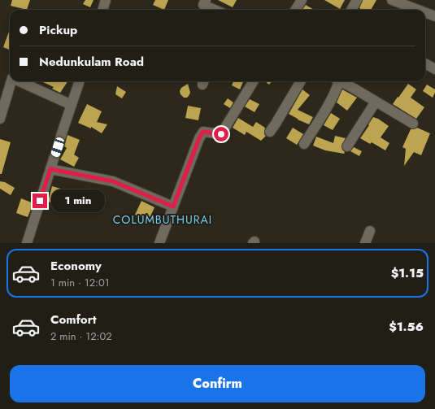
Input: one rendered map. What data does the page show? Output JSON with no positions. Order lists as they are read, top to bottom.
{
  "districts": ["COLUMBUTHURAI"],
  "page": {
    "banner": ["Pickup", "Nedunkulam Road"],
    "bubble": "1 min",
    "list": [
      {
        "name": "Economy",
        "note": "1 min · 12:01",
        "value": "$1.15"
      },
      {
        "name": "Comfort",
        "note": "2 min · 12:02",
        "value": "$1.56"
      }
    ],
    "buttons": "Confirm"
  }
}
